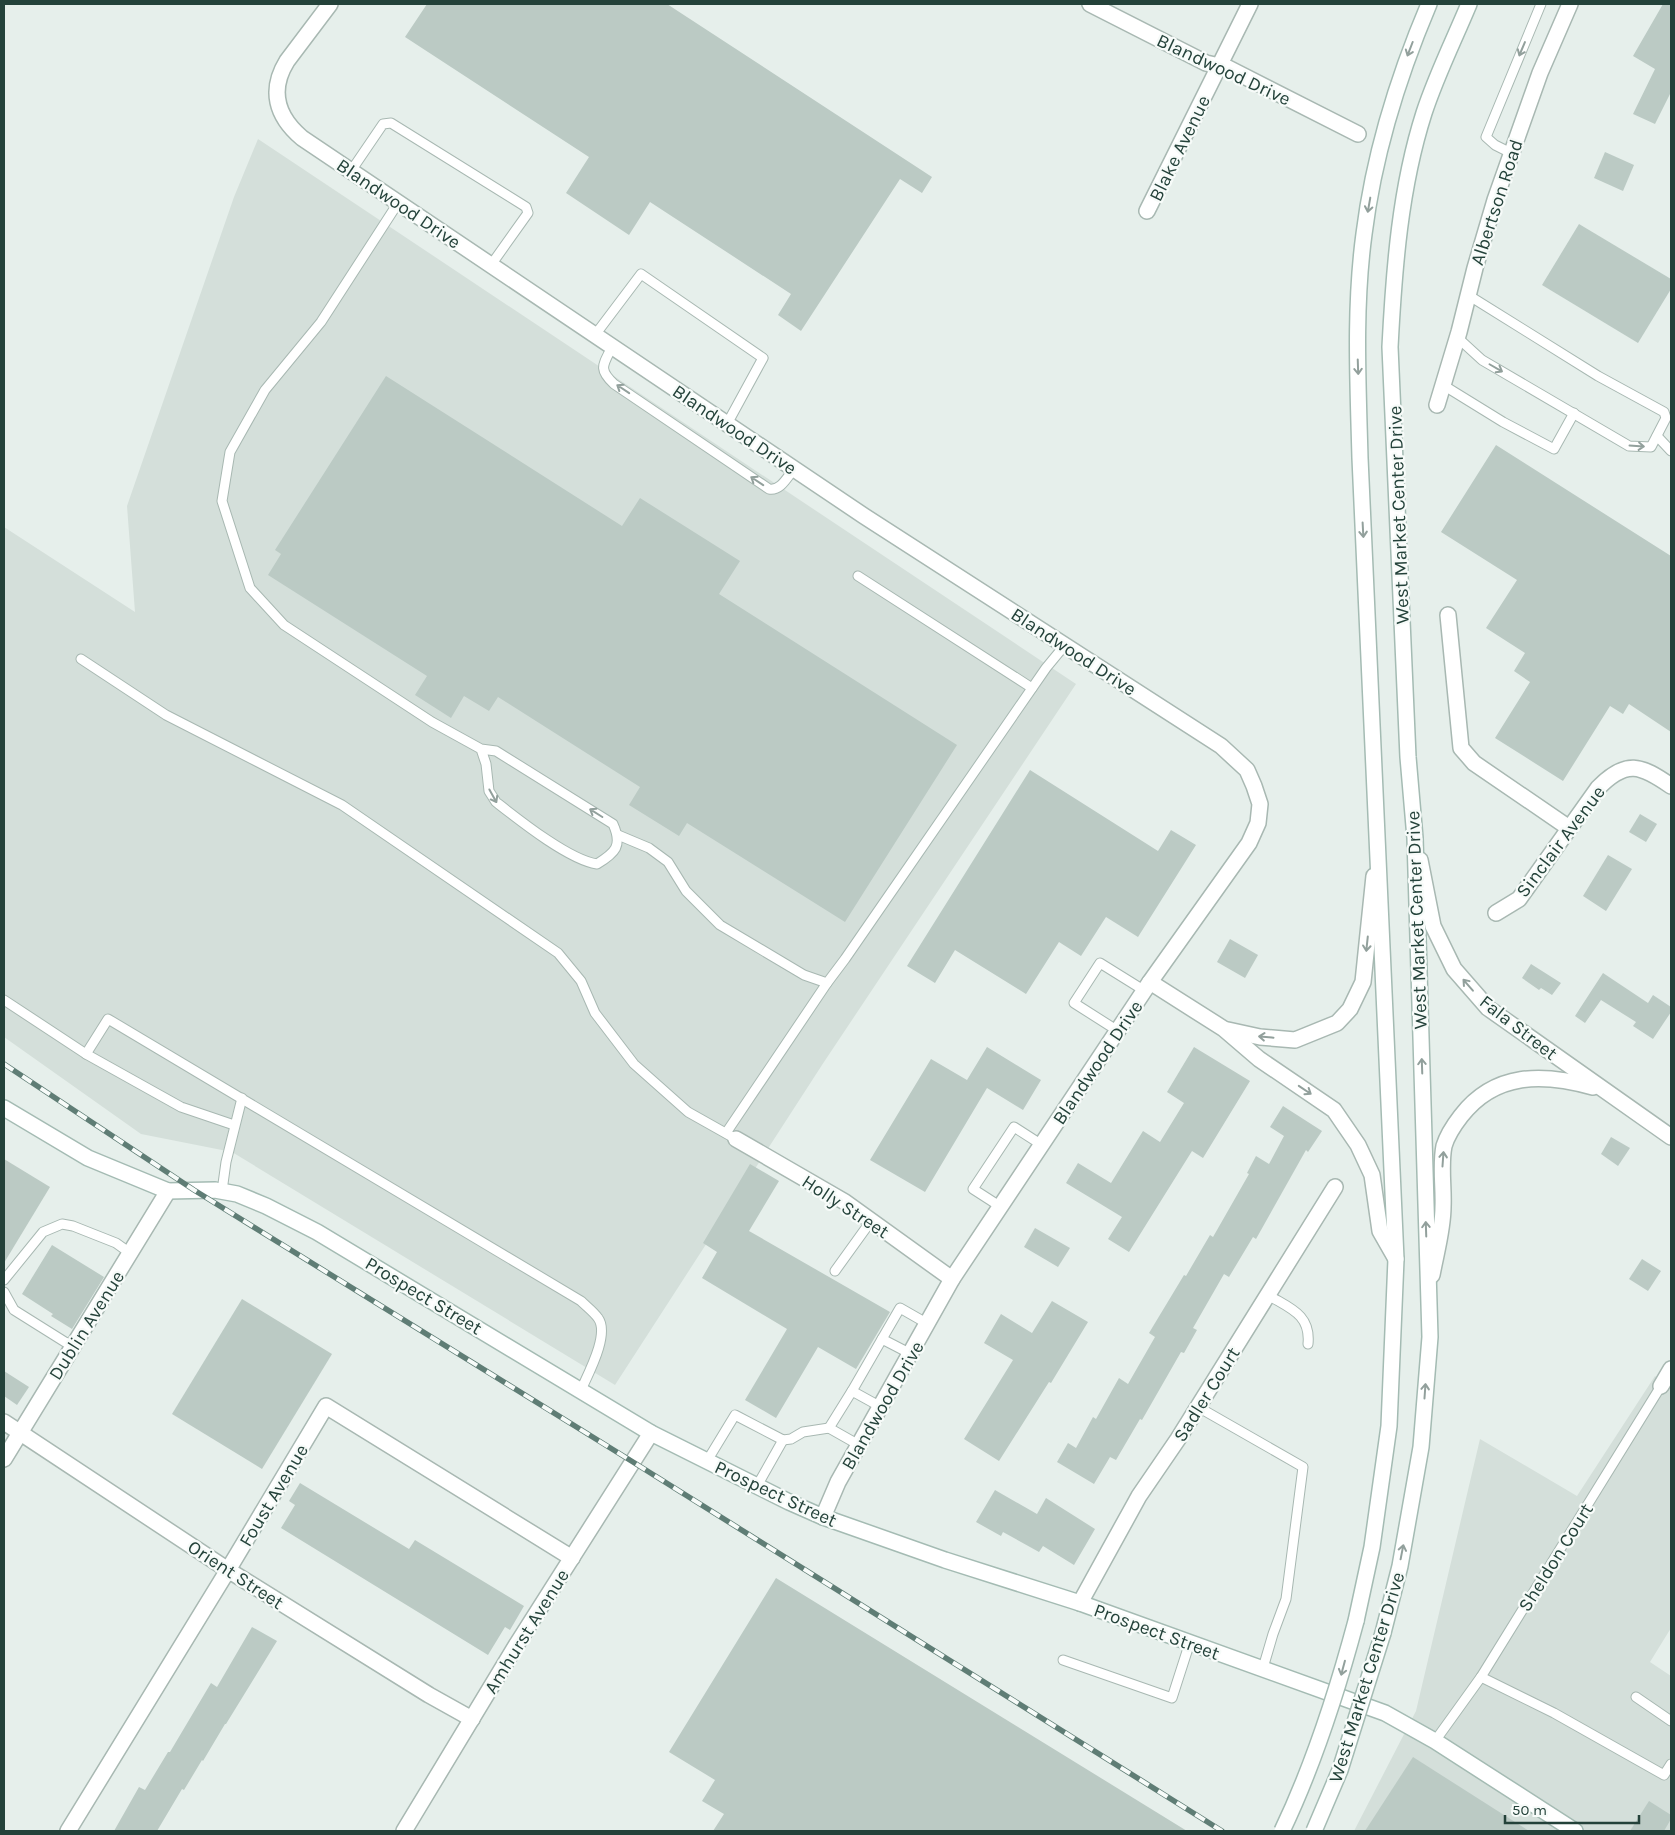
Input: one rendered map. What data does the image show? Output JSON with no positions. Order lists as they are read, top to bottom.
{
  "streets": {
    "street": [
      "Blandwood Drive",
      "Blake Avenue",
      "Albertson Road",
      "West Market Center Drive",
      "Sinclair Avenue",
      "Fala Street",
      "Holly Street",
      "Prospect Street",
      "Dublin Avenue",
      "Sadler Court",
      "Foust Avenue",
      "Sheldon Court",
      "Orient Street",
      "Amhurst Avenue"
    ]
  },
  "crossings": [
    ["Blandwood Drive", "Blake Avenue"],
    ["Blandwood Drive", "Holly Street"],
    ["Blandwood Drive", "Prospect Street"],
    ["West Market Center Drive", "Fala Street"],
    ["Prospect Street", "Dublin Avenue"],
    ["Prospect Street", "Sadler Court"],
    ["Prospect Street", "Sheldon Court"],
    ["Prospect Street", "Amhurst Avenue"],
    ["Dublin Avenue", "Orient Street"],
    ["Foust Avenue", "Orient Street"],
    ["Foust Avenue", "Amhurst Avenue"],
    ["Orient Street", "Amhurst Avenue"]
  ],
  "scale_bar": "50 m"
}
